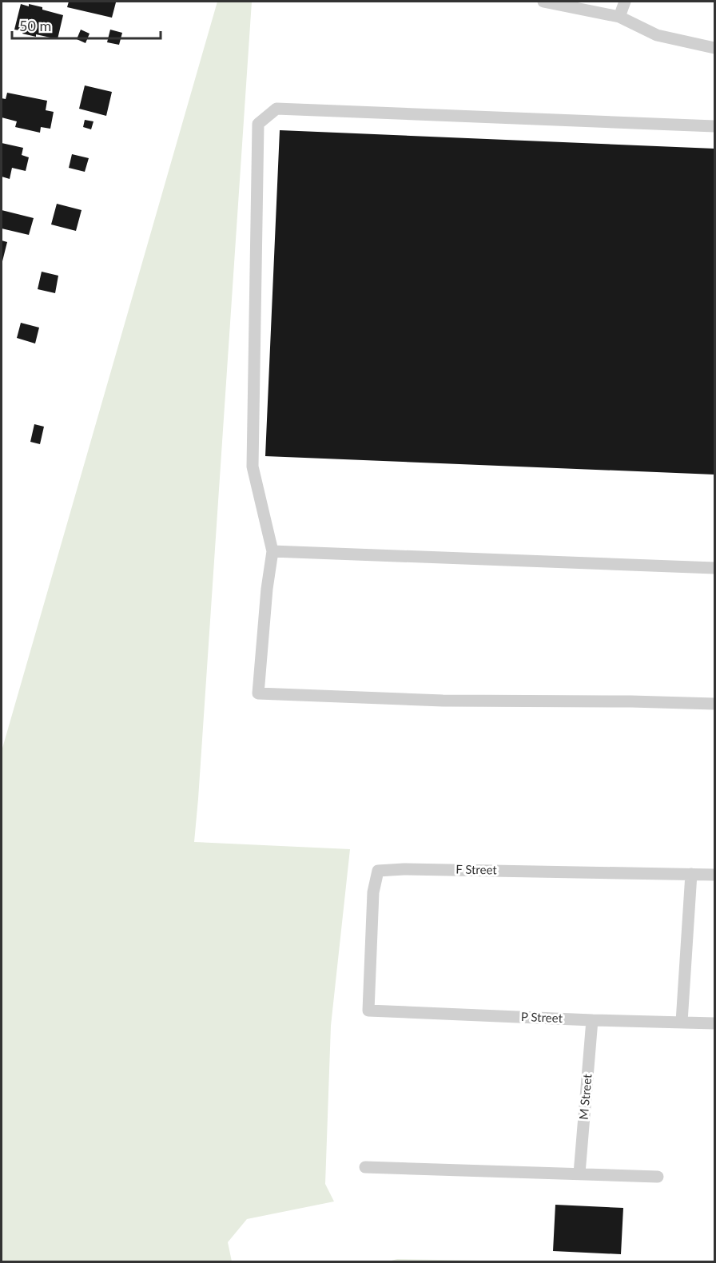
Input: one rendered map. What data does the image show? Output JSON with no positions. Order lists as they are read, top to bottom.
{
  "streets": {
    "lane": ["F Street", "P Street", "M Street"]
  },
  "crossings": [
    ["F Street", "P Street"],
    ["P Street", "M Street"]
  ],
  "scale_bar": "50 m"
}
